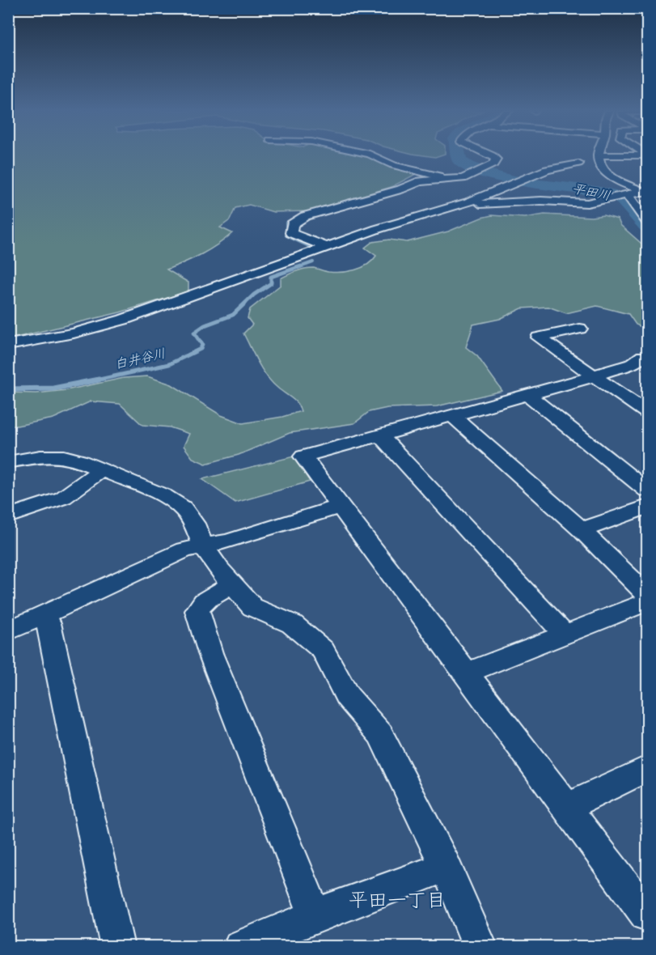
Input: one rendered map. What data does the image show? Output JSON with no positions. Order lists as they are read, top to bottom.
{
  "districts": ["平田一丁目"],
  "water": ["平田川", "白井谷川"]
}
